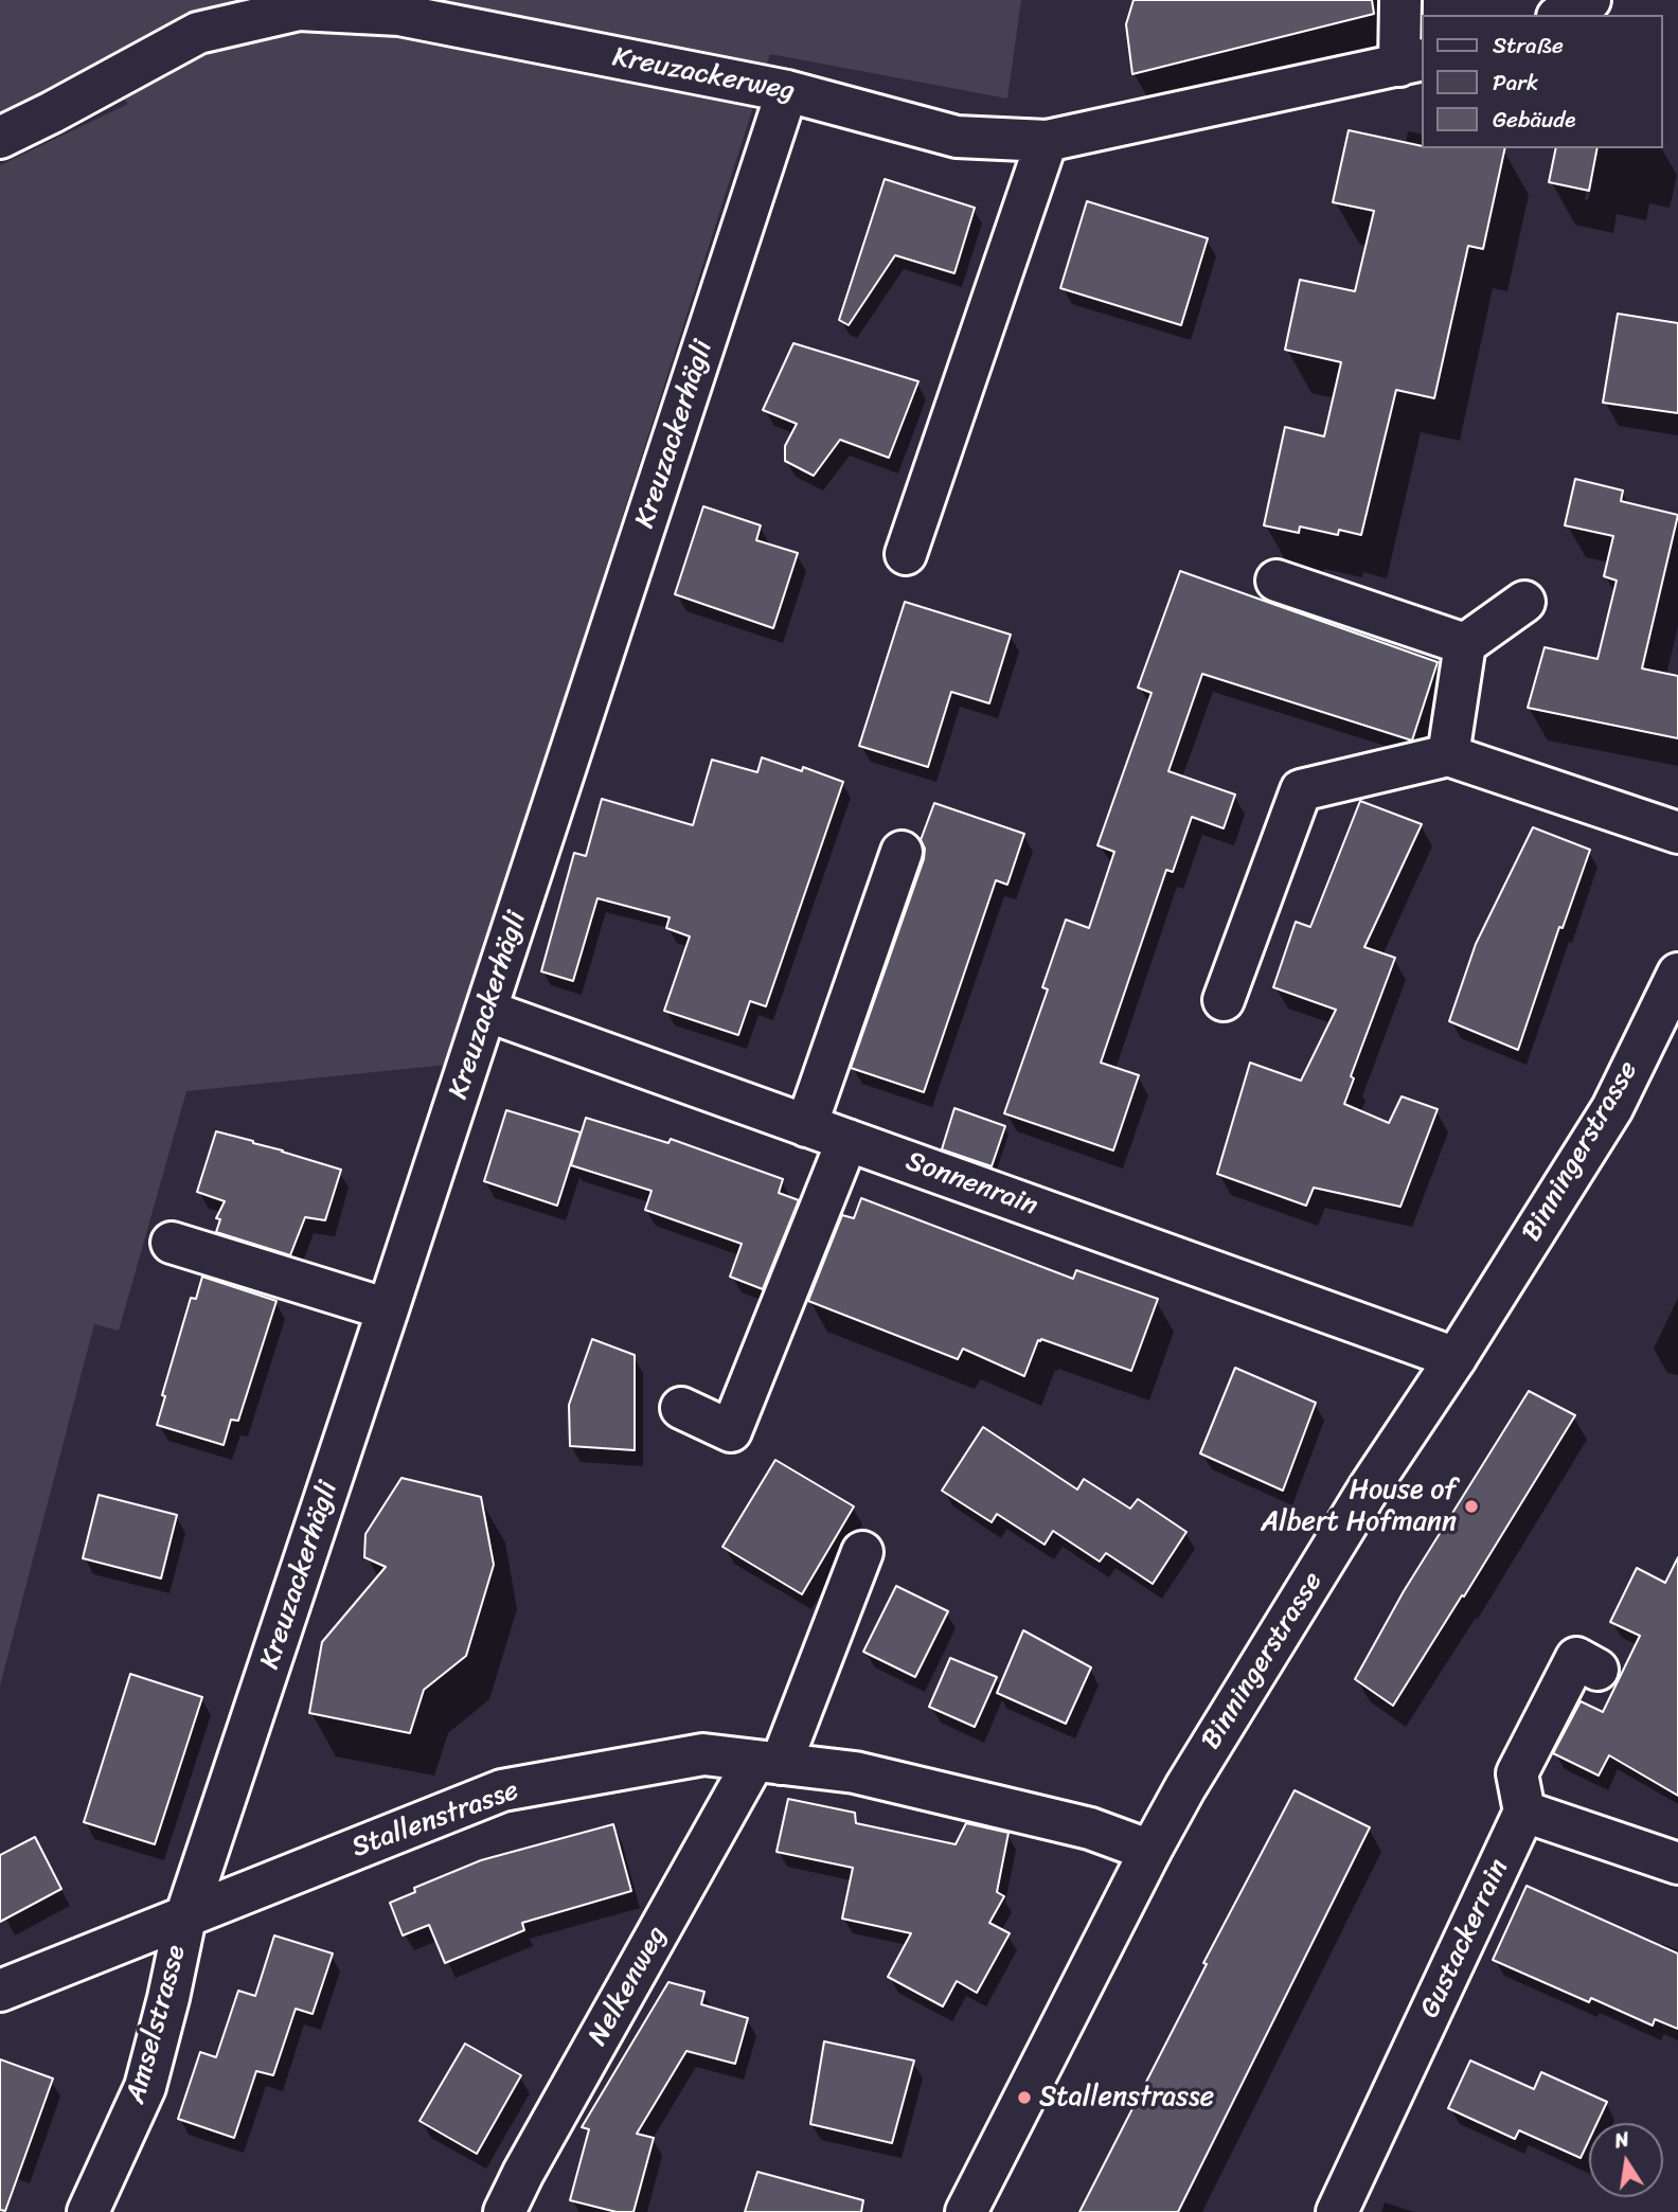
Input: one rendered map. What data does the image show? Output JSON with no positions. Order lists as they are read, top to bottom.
{
  "streets": {
    "street": [
      "Kreuzackerweg",
      "Kreuzackerhägli",
      "Binningerstrasse",
      "Sonnenrain",
      "Stallenstrasse",
      "Gustackerrain",
      "Nelkenweg",
      "Amselstrasse"
    ]
  },
  "crossings": [
    ["Kreuzackerweg", "Kreuzackerhägli"],
    ["Kreuzackerhägli", "Sonnenrain"],
    ["Kreuzackerhägli", "Stallenstrasse"],
    ["Kreuzackerhägli", "Amselstrasse"],
    ["Binningerstrasse", "Sonnenrain"],
    ["Binningerstrasse", "Stallenstrasse"],
    ["Stallenstrasse", "Nelkenweg"],
    ["Stallenstrasse", "Amselstrasse"]
  ],
  "places": ["House of Albert Hofmann", "Stallenstrasse"],
  "legend": ["Straße", "Park", "Gebäude"],
  "north": "top"
}
